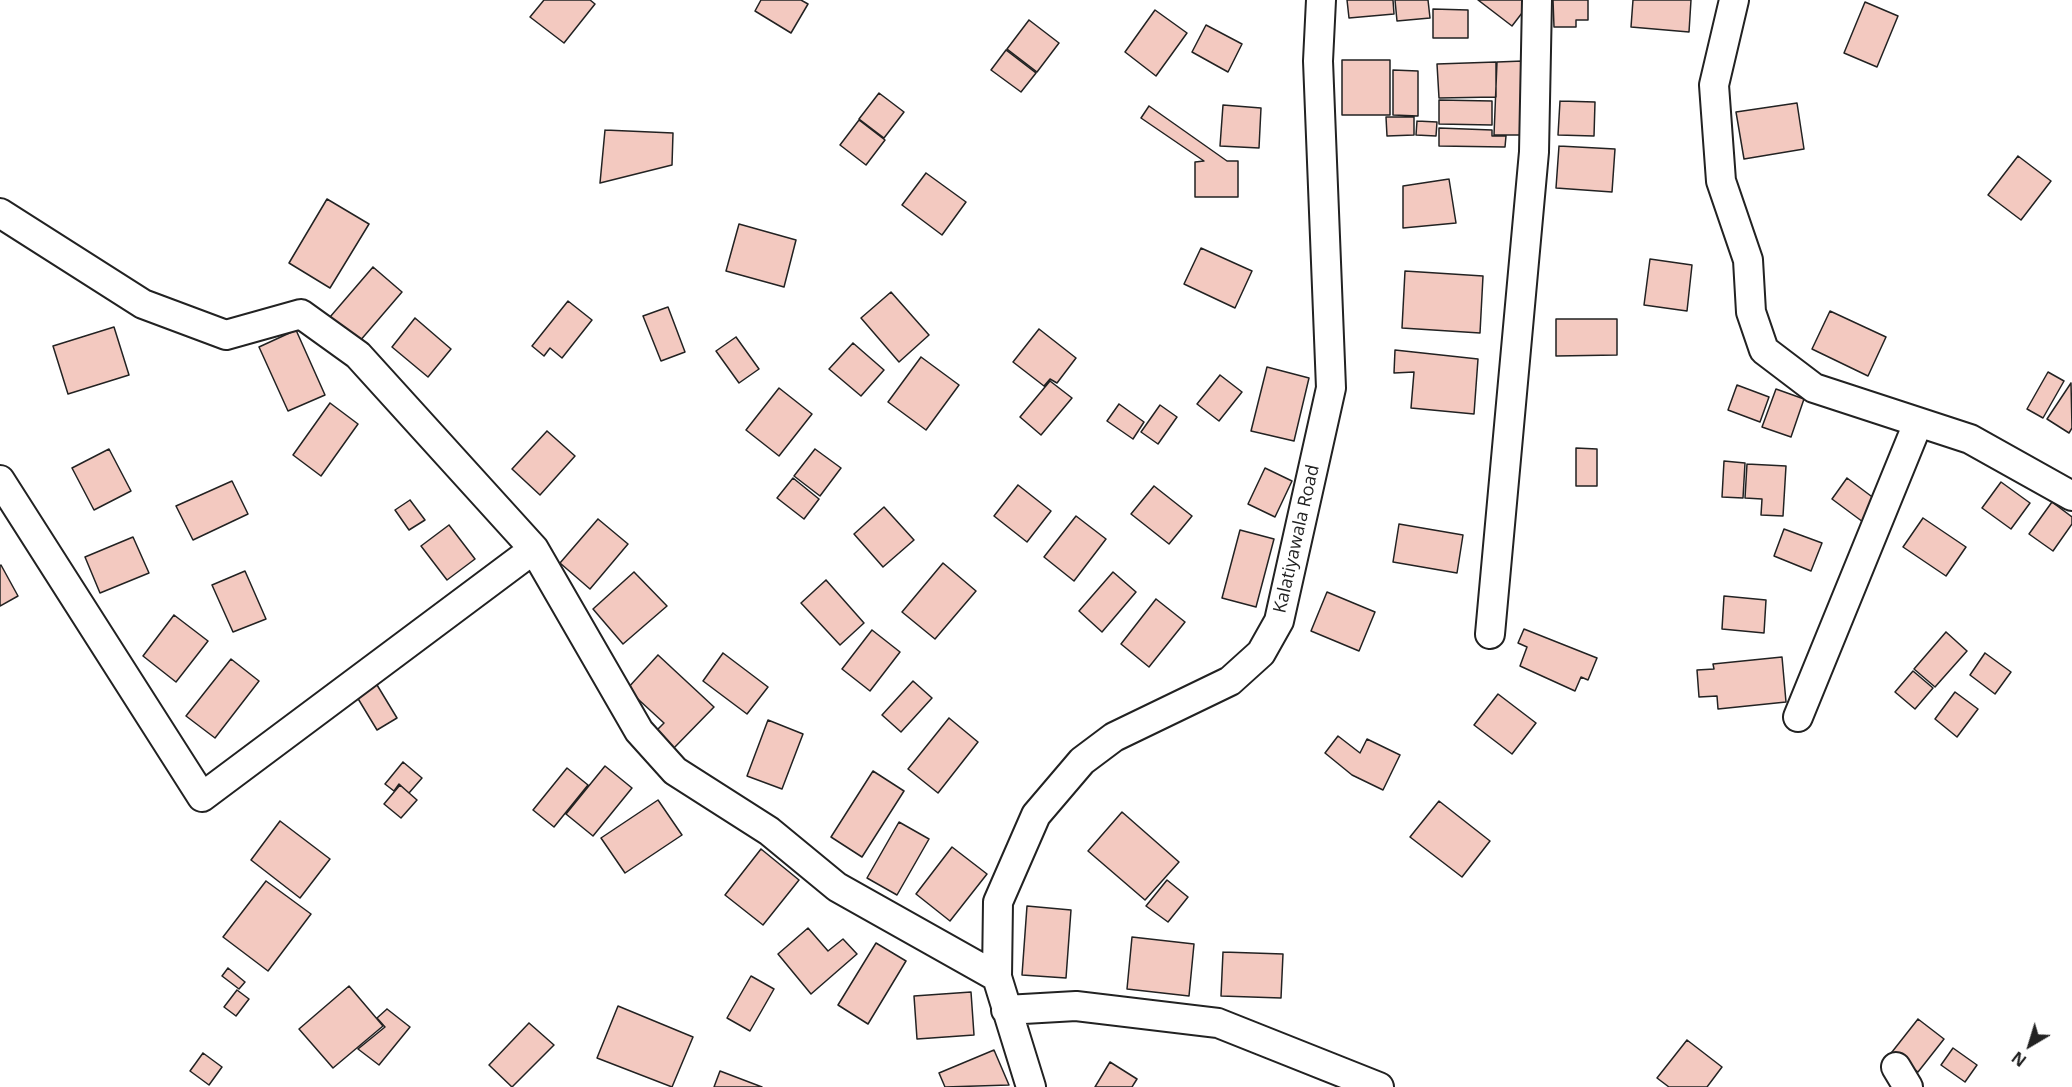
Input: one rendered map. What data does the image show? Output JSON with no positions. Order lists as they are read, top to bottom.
{
  "streets": {
    "street": ["Kalatiyawala Road"]
  },
  "north": "bottom left"
}
